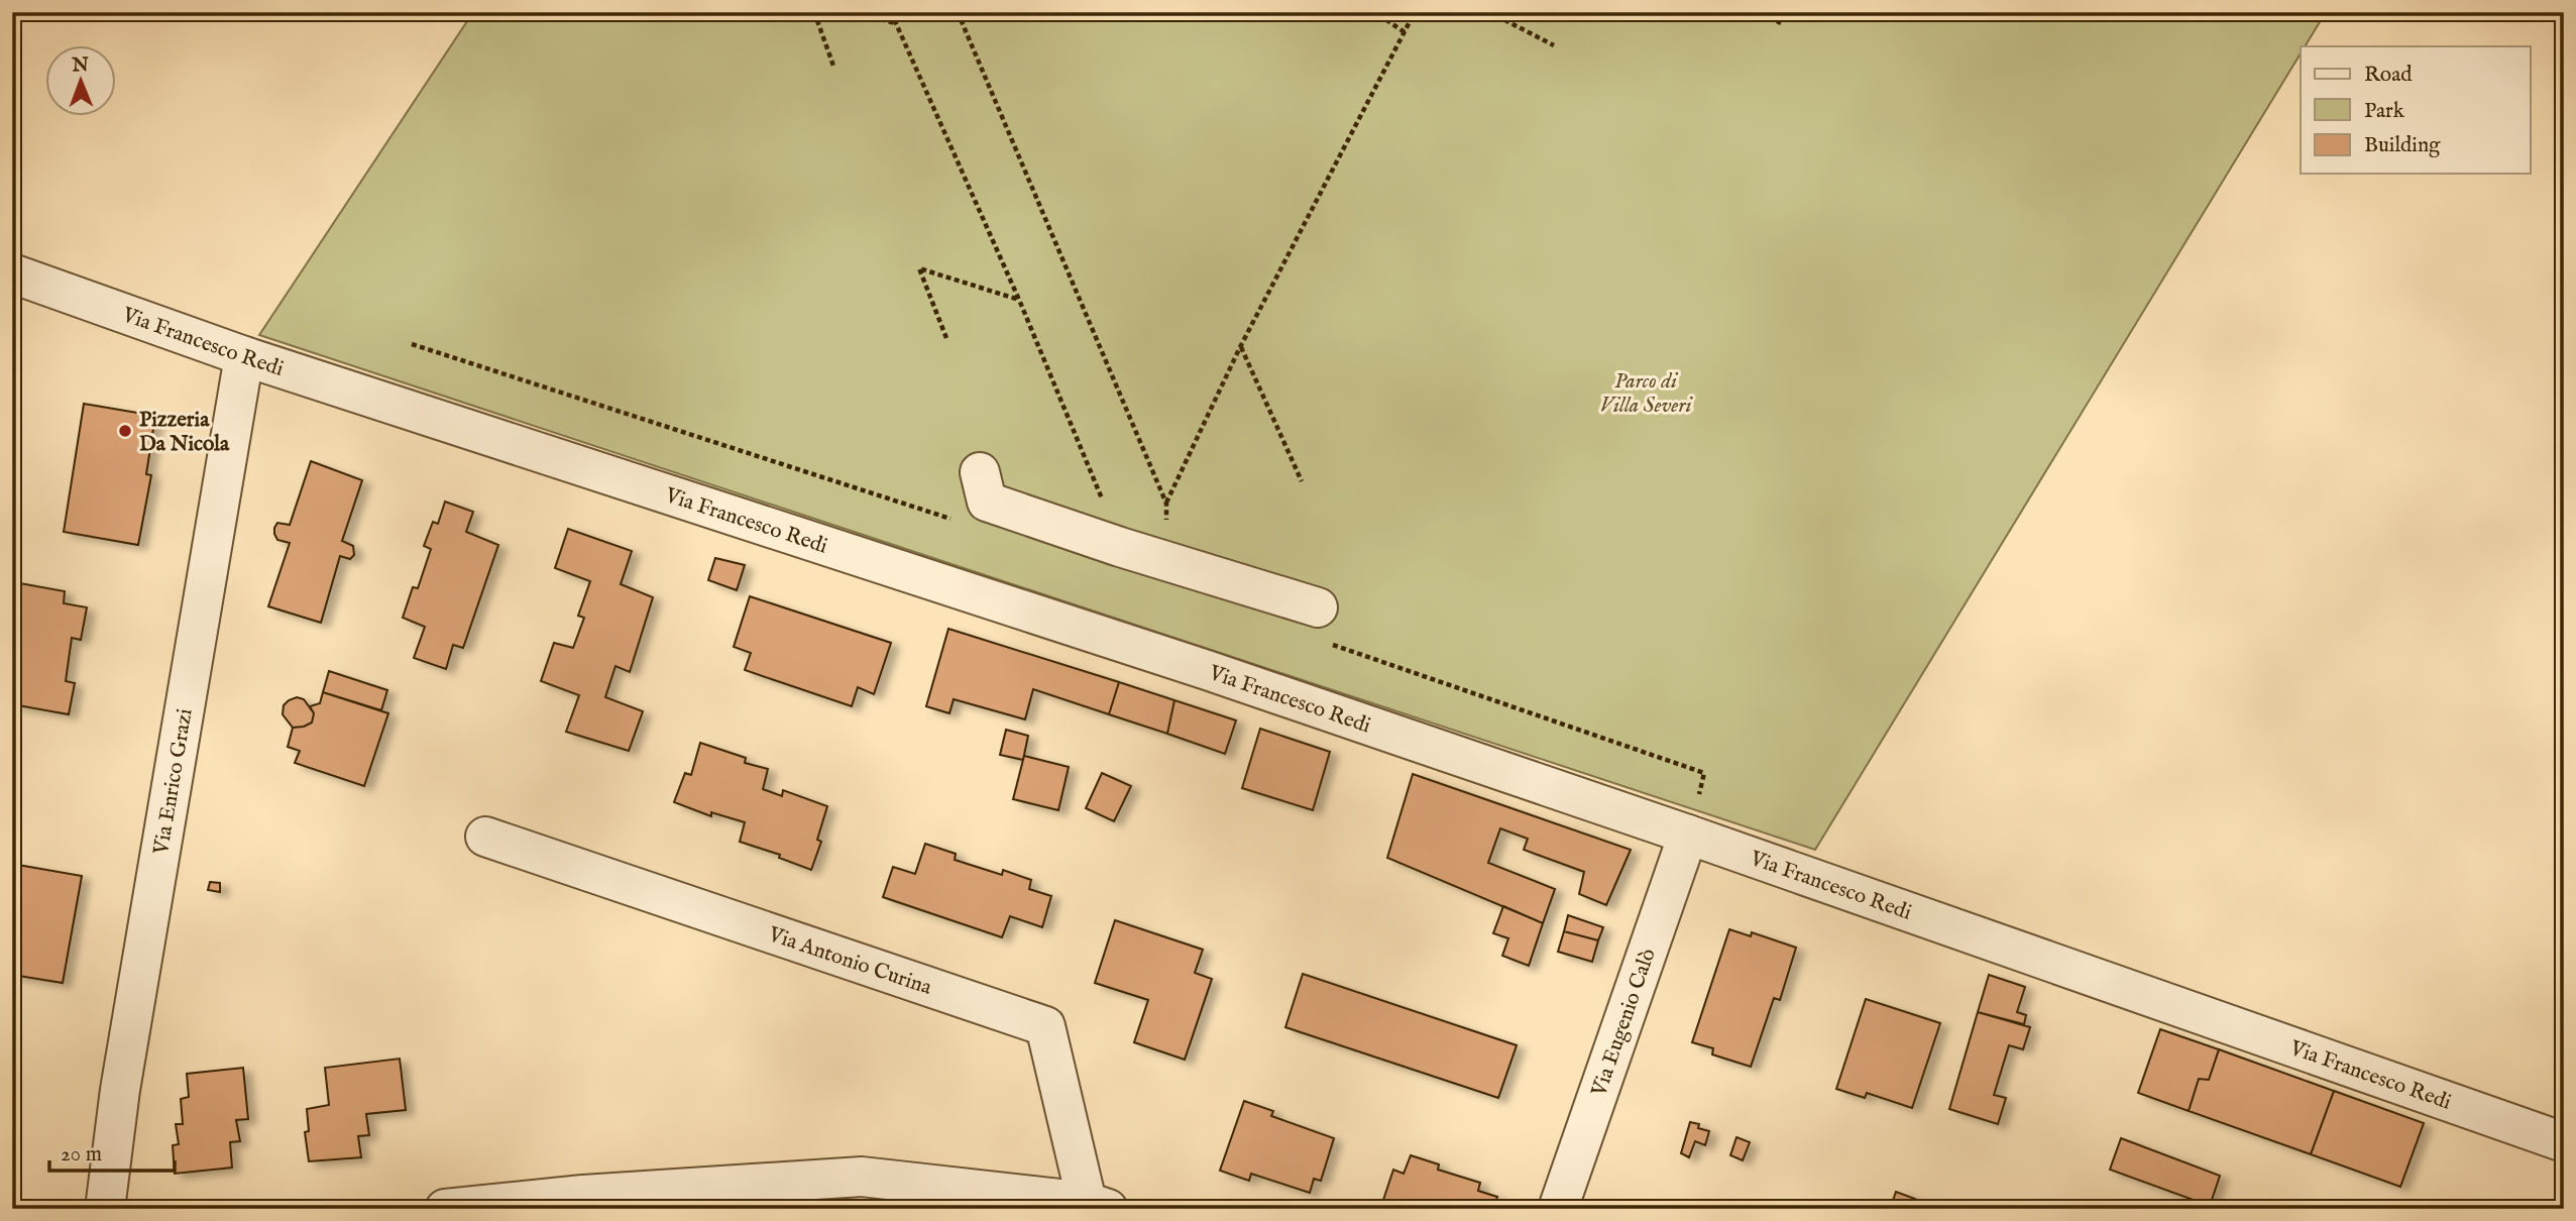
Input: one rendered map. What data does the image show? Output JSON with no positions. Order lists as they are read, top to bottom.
{
  "streets": {
    "street": [
      "Via Francesco Redi",
      "Via Enrico Grazi",
      "Via Antonio Curina",
      "Via Eugenio Calò"
    ]
  },
  "crossings": [
    ["Via Francesco Redi", "Via Enrico Grazi"],
    ["Via Francesco Redi", "Via Eugenio Calò"]
  ],
  "parks": ["Parco di Villa Severi"],
  "places": ["Pizzeria Da Nicola"],
  "legend": ["Road", "Park", "Building"],
  "scale_bar": "20 m",
  "north": "top"
}
